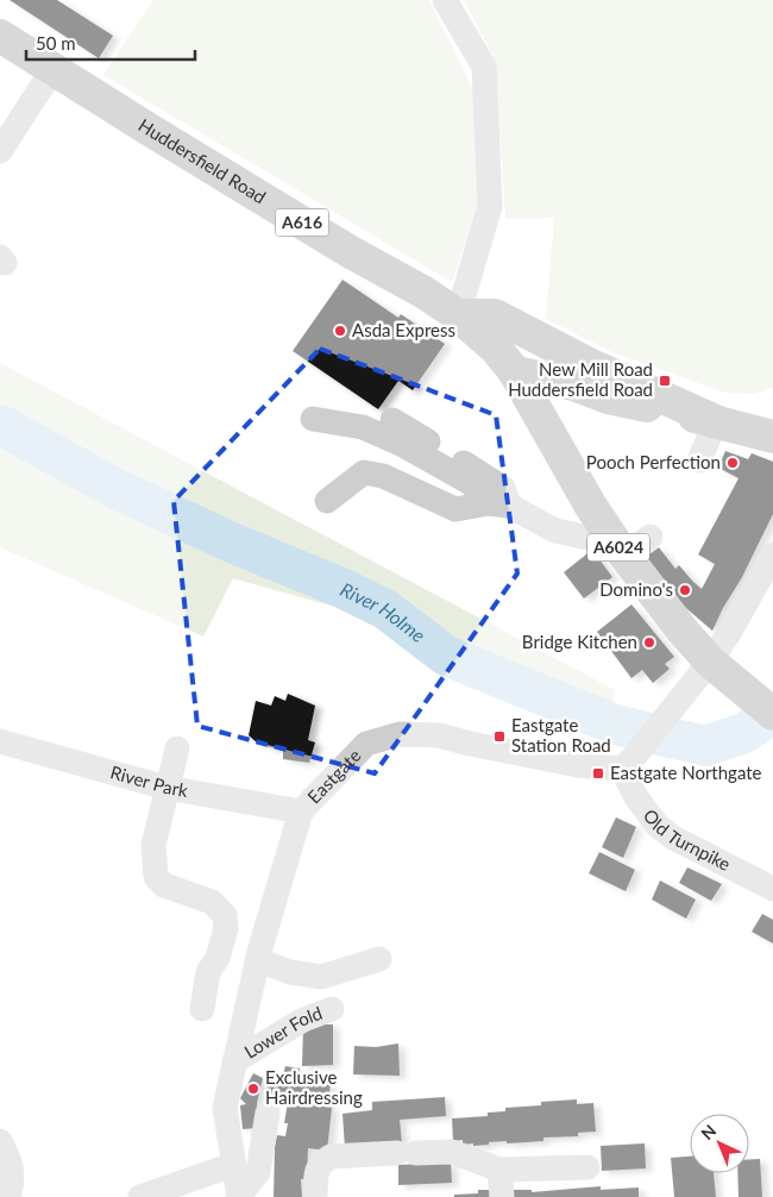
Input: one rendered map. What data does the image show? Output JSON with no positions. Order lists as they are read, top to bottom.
{
  "streets": {
    "main road": ["Huddersfield Road", "A616", "A6024"],
    "street": [
      "Eastgate",
      "River Park",
      "Old Turnpike",
      "Lower Fold"
    ]
  },
  "crossings": [
    ["Huddersfield Road", "A6024"],
    ["Eastgate", "River Park"],
    ["Eastgate", "Old Turnpike"],
    ["Eastgate", "Lower Fold"]
  ],
  "water": ["River Holme"],
  "places": {
    "other": [
      "Asda Express",
      "Pooch Perfection",
      "Domino's",
      "Bridge Kitchen",
      "Exclusive Hairdressing"
    ],
    "transit": ["New Mill Road Huddersfield Road", "Eastgate Station Road", "Eastgate Northgate"]
  },
  "scale_bar": "50 m",
  "north": "top left"
}
